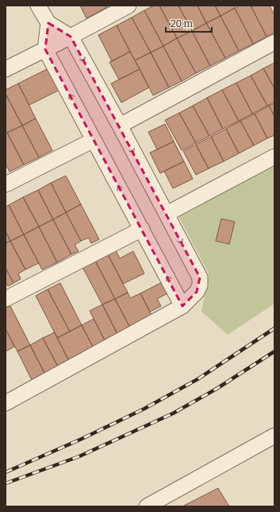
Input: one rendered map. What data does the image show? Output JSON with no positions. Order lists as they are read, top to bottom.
{
  "scale_bar": "20 m"
}
